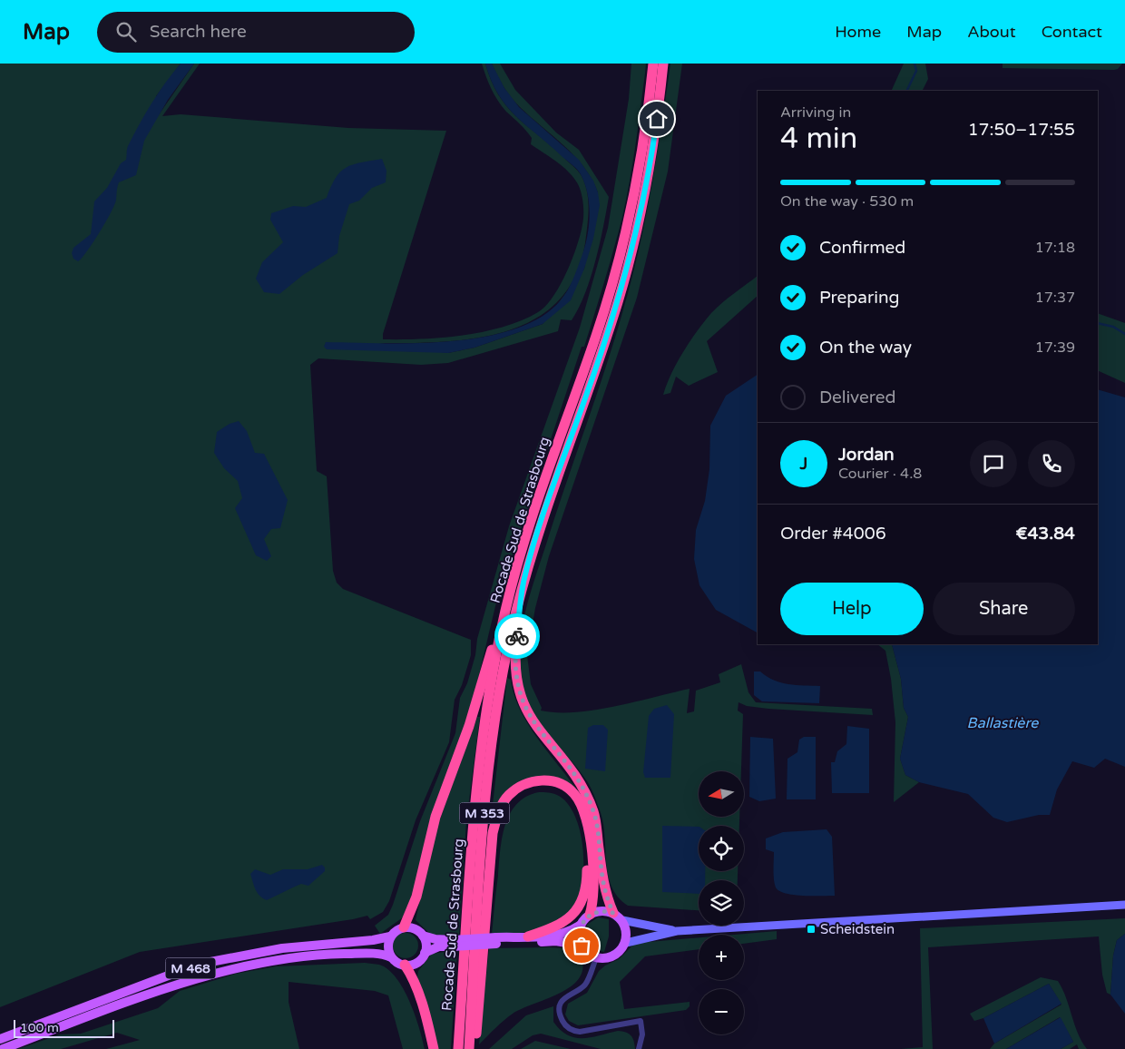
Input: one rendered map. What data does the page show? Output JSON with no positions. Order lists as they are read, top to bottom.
{
  "streets": {
    "highway": ["Rocade Sud de Strasbourg", "M 353"],
    "main road": ["M 468"]
  },
  "water": ["Ballastière"],
  "places": {
    "transit": ["Scheidstein"]
  },
  "scale_bar": "100 m",
  "north": "left",
  "page": {
    "header": "Map",
    "search": "Search here",
    "nav": [
      "Home",
      "Map",
      "About",
      "Contact"
    ],
    "heading": ["4 min", "Arriving in", "17:50–17:55"],
    "panel": [
      "Jordan",
      "Courier · 4.8",
      "Order #4006",
      "€43.84"
    ],
    "bar": "On the way · 530 m",
    "list": [
      ["Confirmed", "17:18"],
      ["Preparing", "17:37"],
      ["On the way", "17:39"],
      "Delivered"
    ],
    "round": "J",
    "buttons": ["Help", "Share"],
    "map_buttons": ["+", "−"],
    "scale": "100 m"
  }
}
